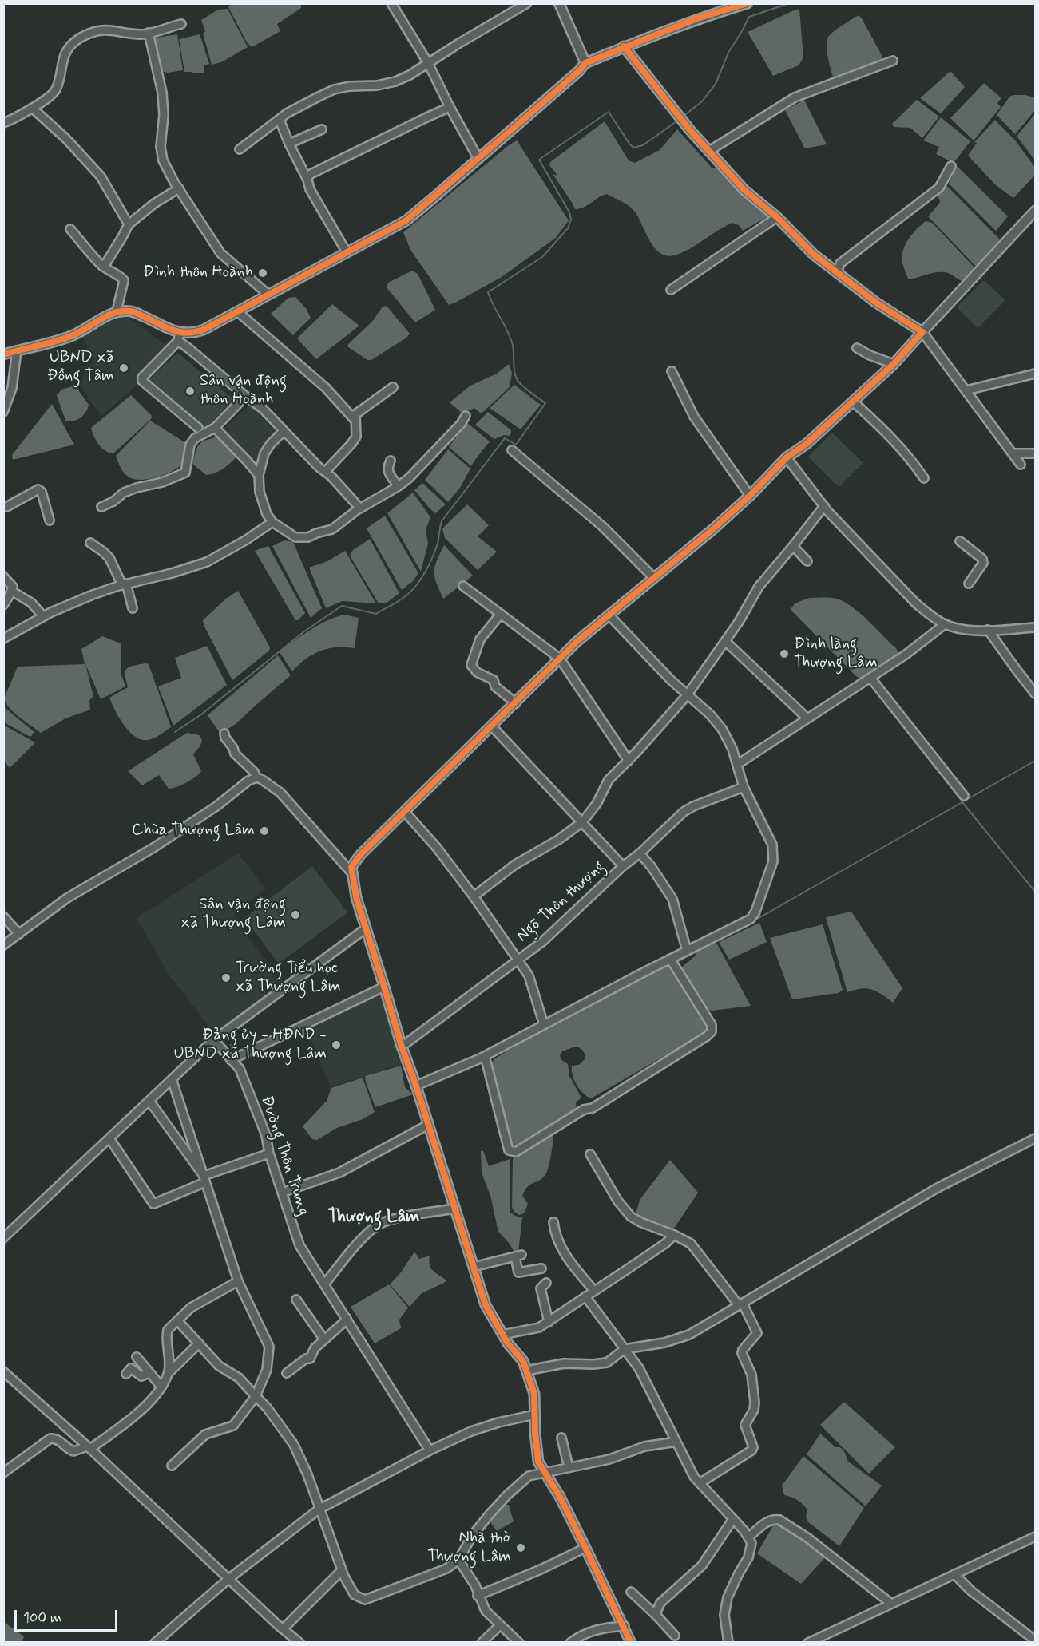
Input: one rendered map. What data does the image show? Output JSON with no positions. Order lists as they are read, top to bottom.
{
  "streets": {
    "street": ["Ngõ Thôn thượng", "Đường Thôn Trung"]
  },
  "districts": ["Thượng Lâm"],
  "places": [
    "Đình thôn Hoành",
    "UBND xã Đồng Tâm",
    "Sân vận động thôn Hoành",
    "Đình làng Thượng Lâm",
    "Chùa Thượng Lâm",
    "Sân vận động xã Thượng Lâm",
    "Trường Tiểu học xã Thượng Lâm",
    "Đảng ủy - HĐND - UBND xã Thượng Lâm",
    "Nhà thờ Thượng Lâm"
  ],
  "scale_bar": "100 m"
}
